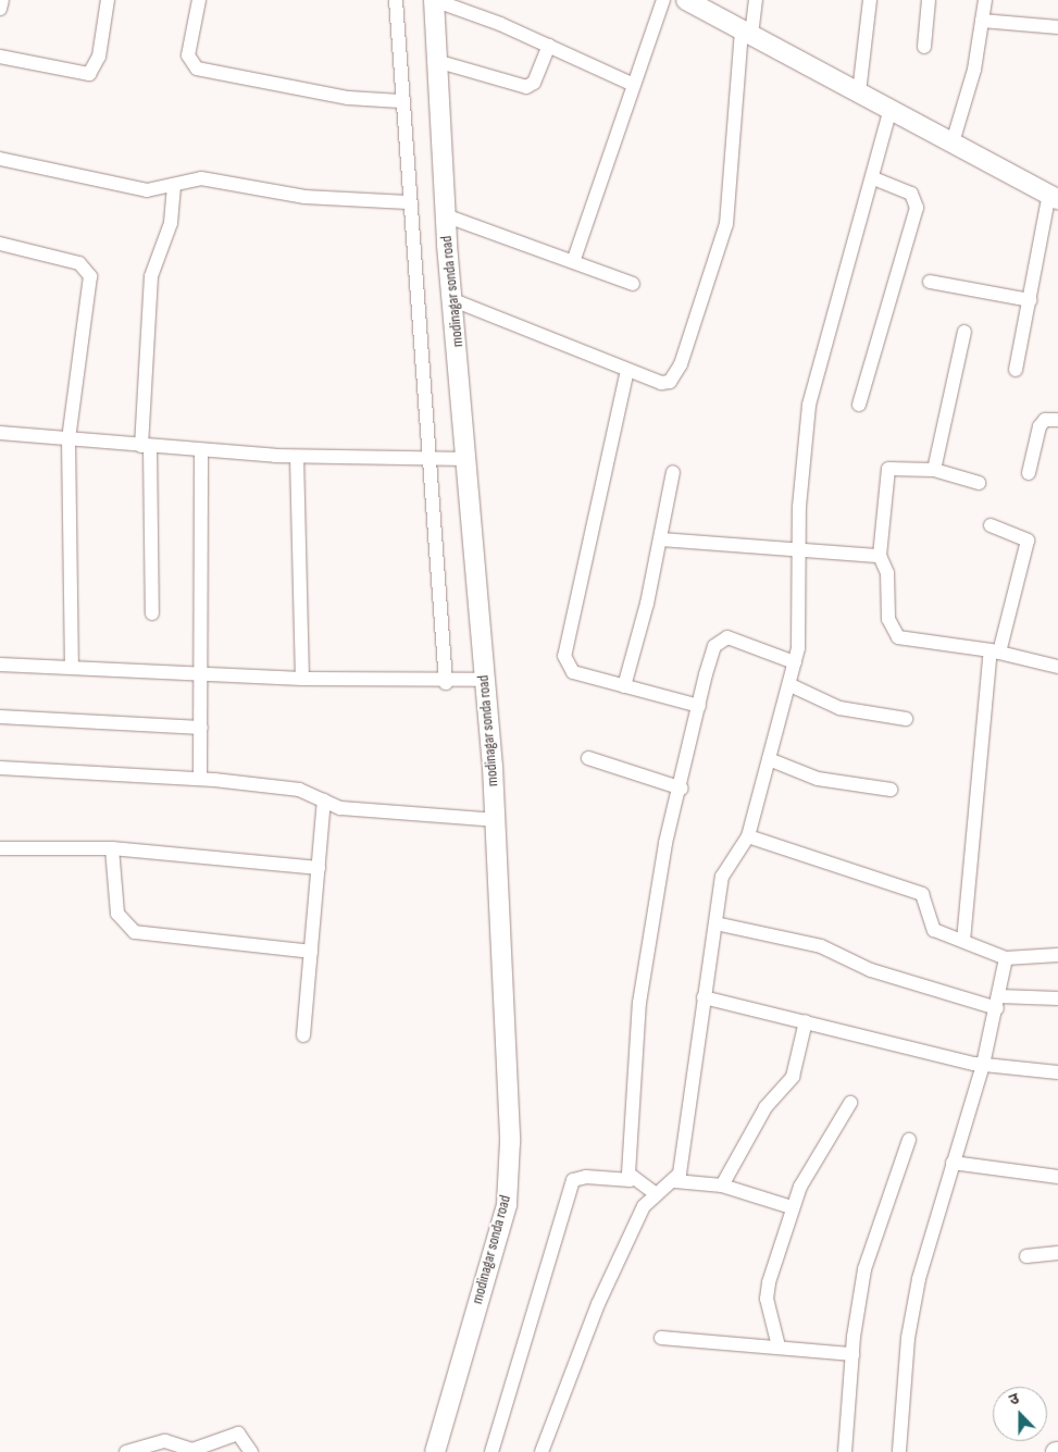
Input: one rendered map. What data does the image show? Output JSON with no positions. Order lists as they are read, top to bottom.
{
  "streets": {
    "street": ["modinagar sonda road"]
  },
  "north": "top"
}
